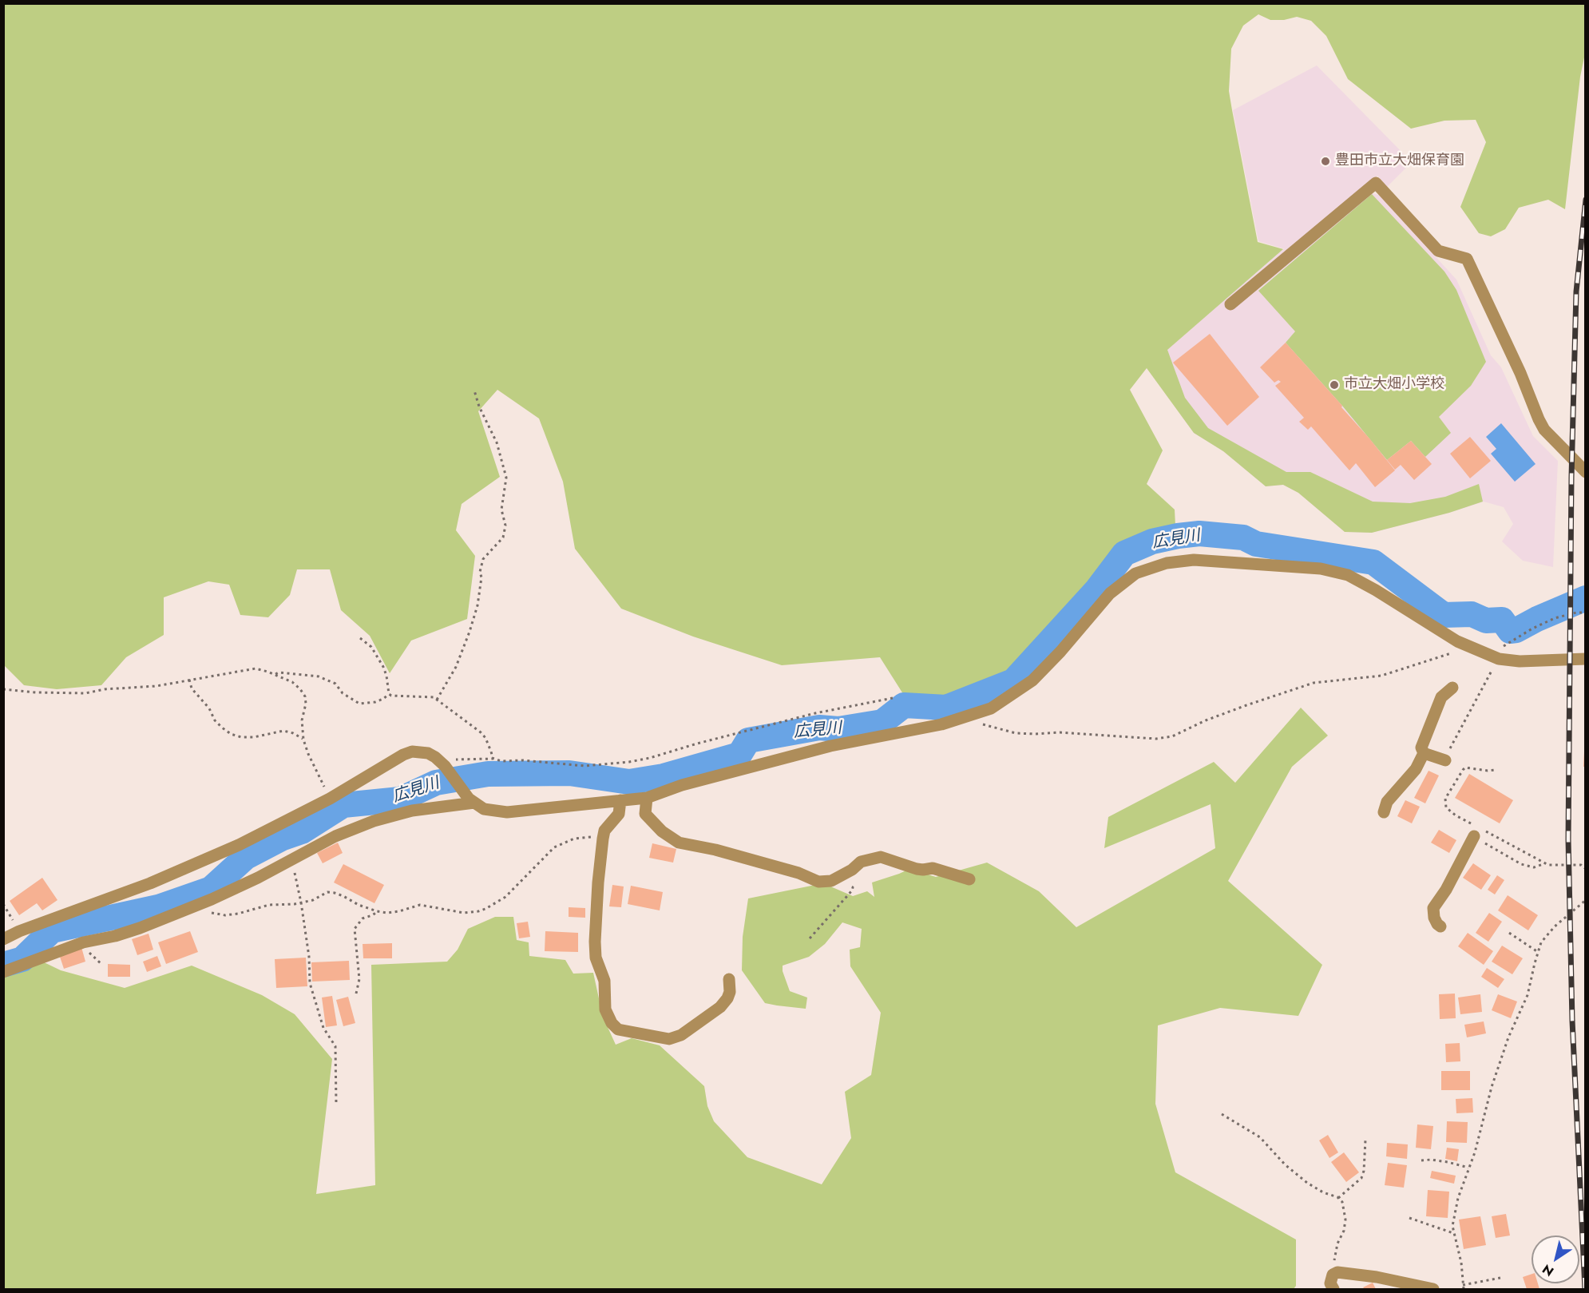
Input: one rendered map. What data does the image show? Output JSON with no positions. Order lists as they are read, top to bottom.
{
  "water": ["広見川"],
  "places": ["豊田市立大畑保育園", "市立大畑小学校"],
  "north": "bottom left"
}
